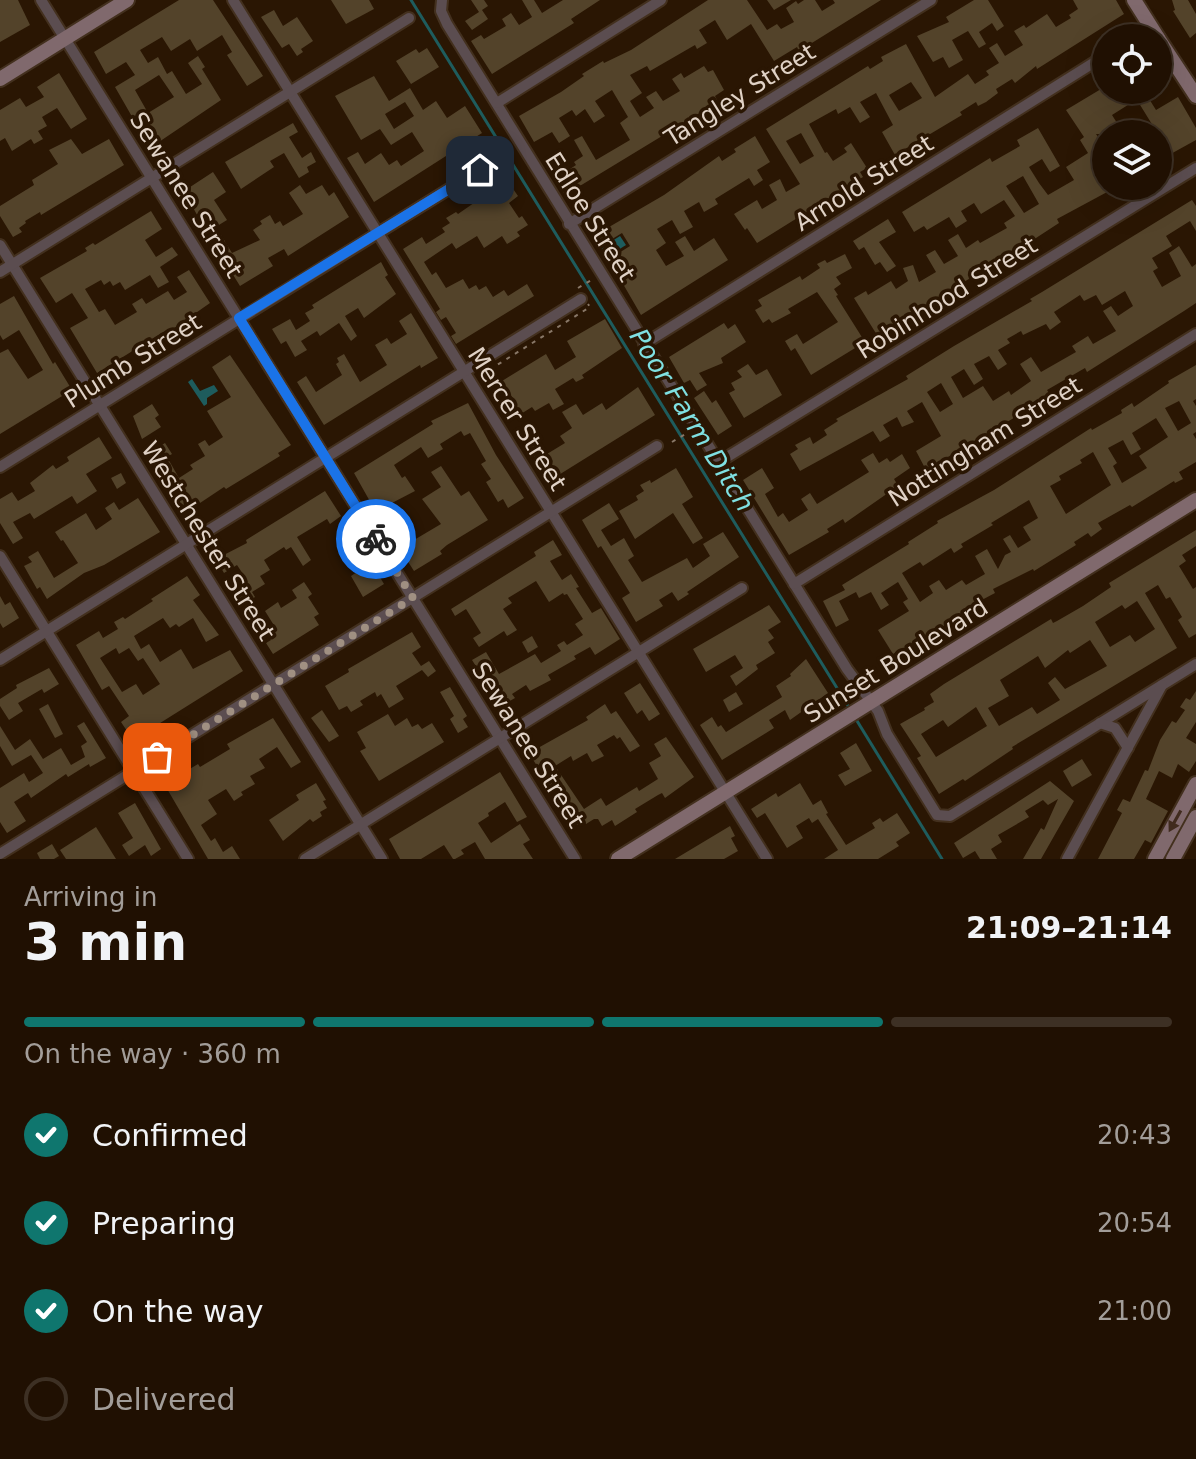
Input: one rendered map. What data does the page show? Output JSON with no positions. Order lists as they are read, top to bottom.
{
  "streets": {
    "street": [
      "Tangley Street",
      "Arnold Street",
      "Sewanee Street",
      "Edloe Street",
      "Robinhood Street",
      "Plumb Street",
      "Mercer Street",
      "Nottingham Street",
      "Westchester Street",
      "Sunset Boulevard"
    ]
  },
  "crossings": [
    ["Tangley Street", "Edloe Street"],
    ["Arnold Street", "Edloe Street"],
    ["Sewanee Street", "Plumb Street"],
    ["Edloe Street", "Robinhood Street"],
    ["Edloe Street", "Nottingham Street"],
    ["Edloe Street", "Sunset Boulevard"],
    ["Plumb Street", "Mercer Street"],
    ["Plumb Street", "Westchester Street"],
    ["Mercer Street", "Sunset Boulevard"]
  ],
  "water": ["Poor Farm Ditch"],
  "page": {
    "heading": ["3 min", "Arriving in", "21:09–21:14"],
    "bar": "On the way · 360 m",
    "list": [
      ["Confirmed", "20:43"],
      ["Preparing", "20:54"],
      ["On the way", "21:00"],
      "Delivered"
    ]
  }
}
